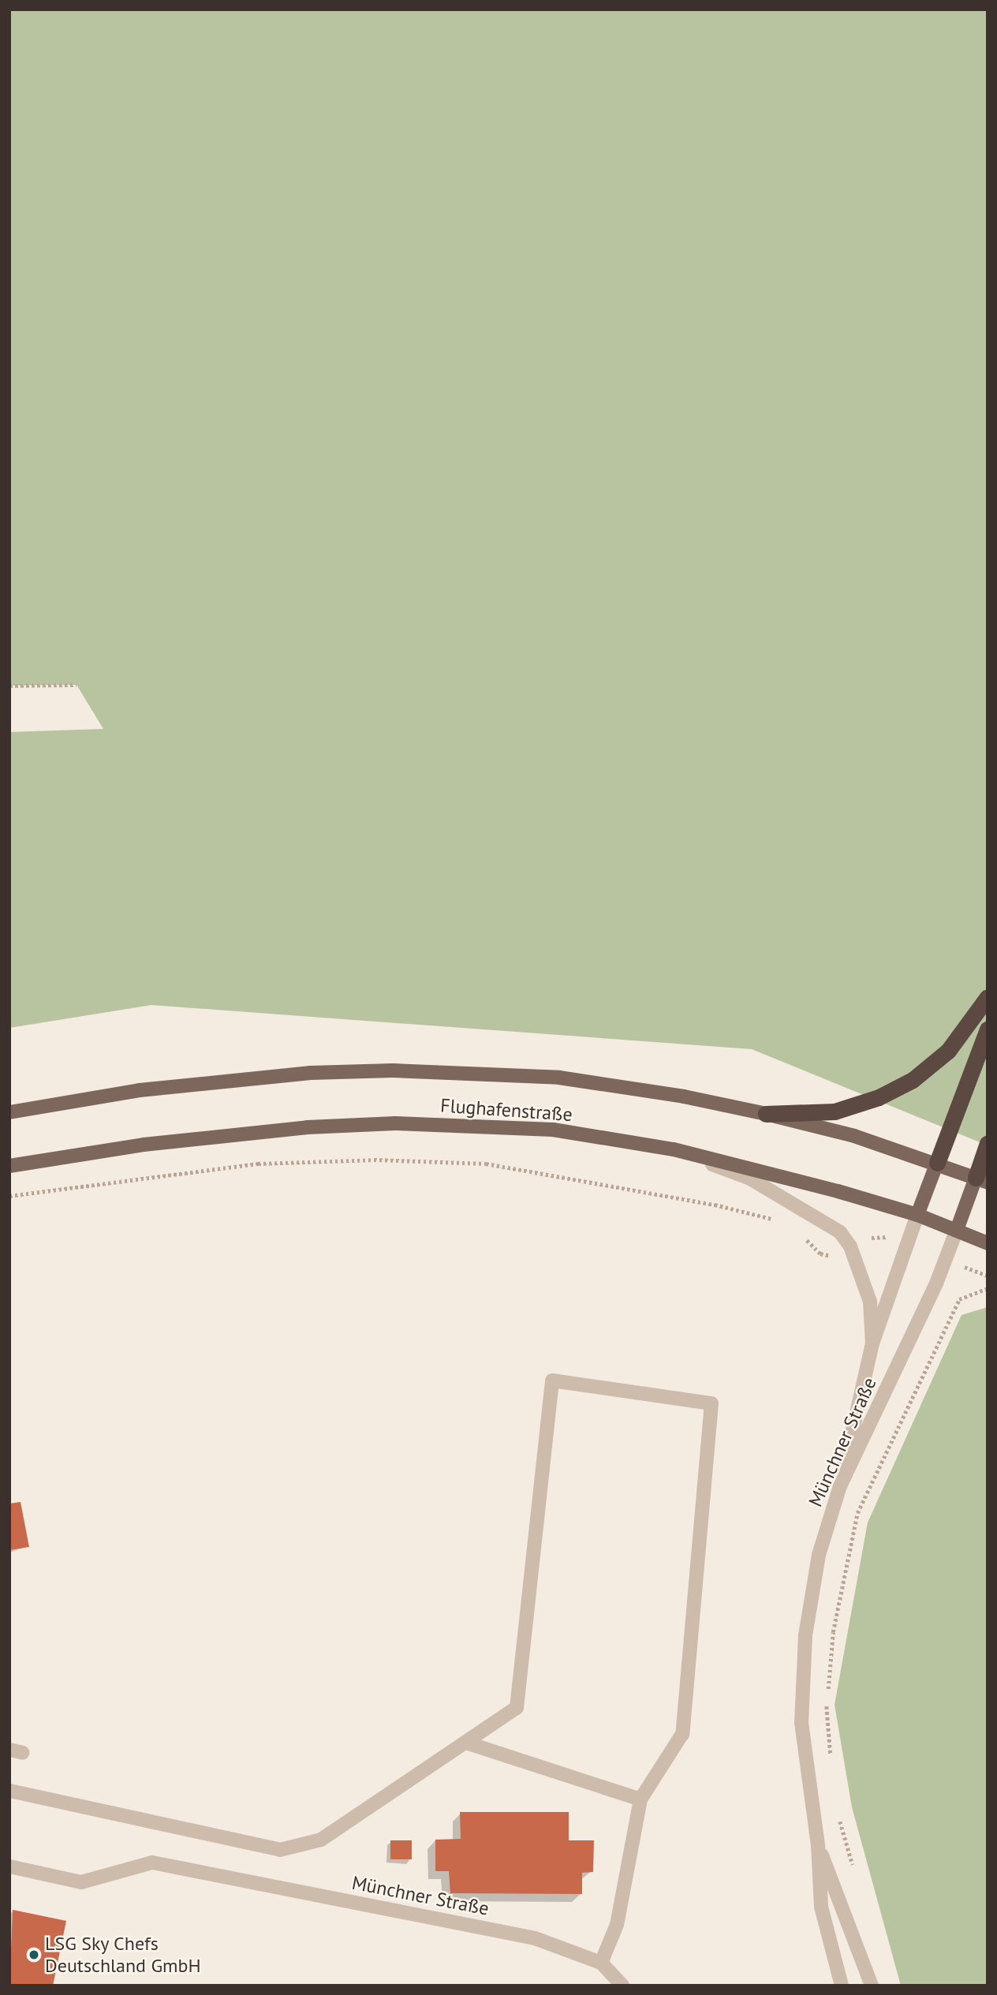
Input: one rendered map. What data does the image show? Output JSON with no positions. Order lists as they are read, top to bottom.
{
  "streets": {
    "main road": ["Flughafenstraße"],
    "street": ["Münchner Straße"]
  },
  "crossings": [
    ["Flughafenstraße", "Münchner Straße"]
  ],
  "places": ["LSG Sky Chefs Deutschland GmbH"]
}
